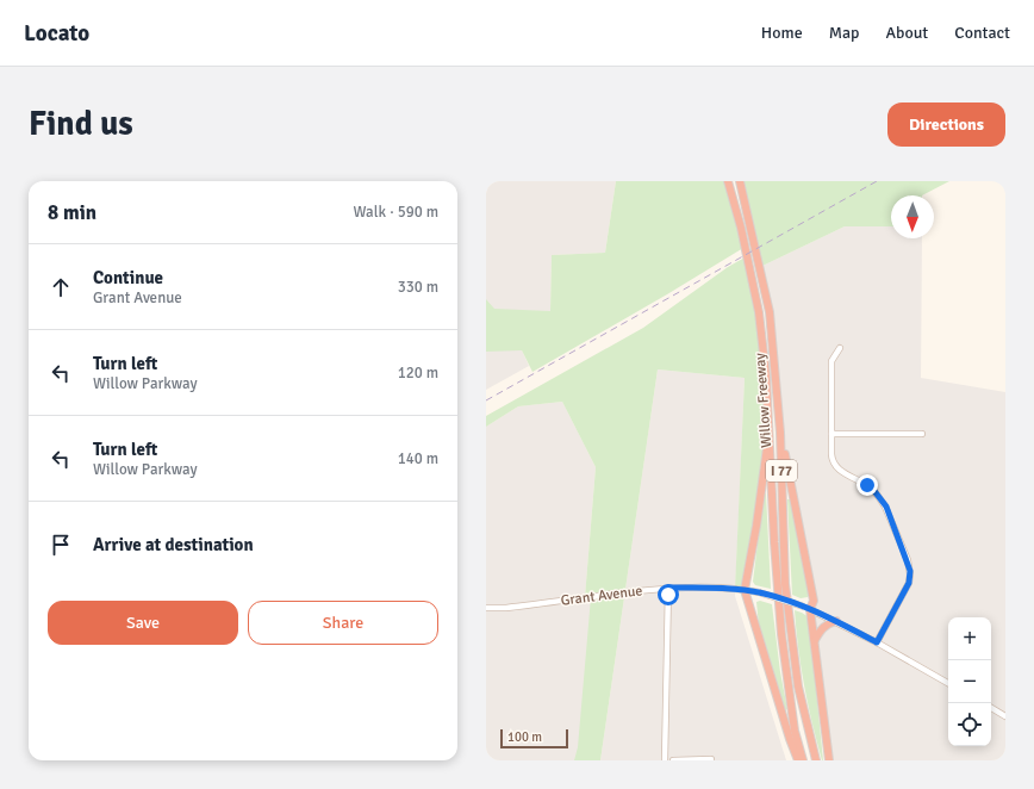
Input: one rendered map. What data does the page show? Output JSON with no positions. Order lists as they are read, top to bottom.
{
  "streets": {
    "highway": ["Willow Freeway", "I 77"],
    "street": ["Grant Avenue"]
  },
  "scale_bar": "100 m",
  "north": "bottom",
  "page": {
    "header": "Locato",
    "nav": [
      "Home",
      "Map",
      "About",
      "Contact"
    ],
    "buttons": [
      "Directions",
      ["Save", "Share"]
    ],
    "title": "Find us",
    "heading": ["8 min", "Walk · 590 m"],
    "list": [
      ["Continue", "Grant Avenue", "330 m"],
      ["Turn left", "Willow Parkway", "120 m"],
      ["Turn left", "Willow Parkway", "140 m"],
      "Arrive at destination"
    ],
    "map_buttons": ["+", "−"],
    "scale": "100 m"
  }
}
